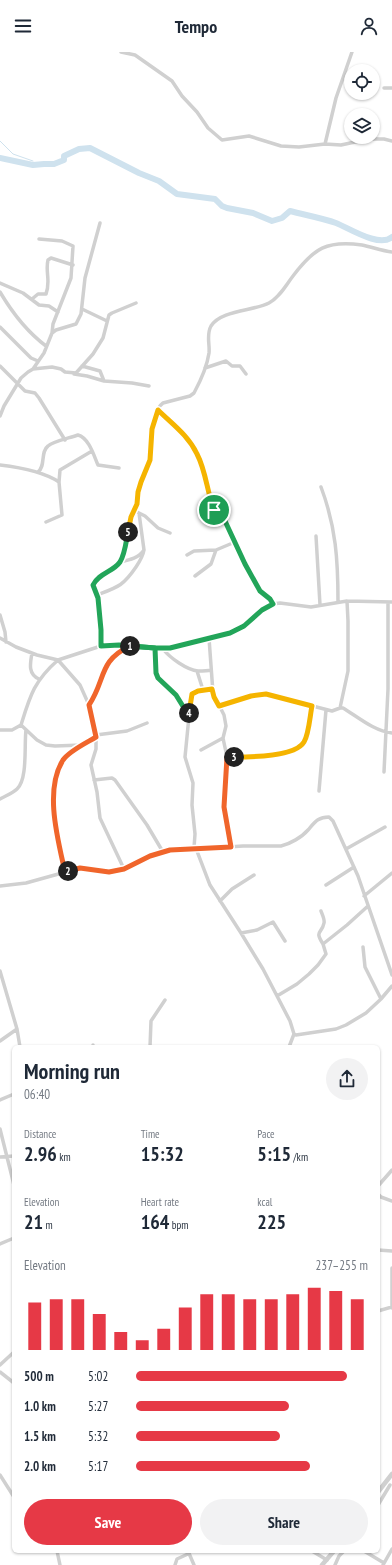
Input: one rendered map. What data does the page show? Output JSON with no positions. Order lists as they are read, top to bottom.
{
  "page": {
    "header": "Tempo",
    "pins": [
      "5",
      "1",
      "4",
      "3",
      "2"
    ],
    "heading": ["Morning run", "06:40"],
    "stats": [
      ["Distance", "2.96 km"],
      ["Time", "15:32"],
      ["Pace", "5:15 /km"],
      ["Elevation", "21 m"],
      ["Heart rate", "164 bpm"],
      ["kcal", "225"]
    ],
    "chart": ["Elevation", "237–255 m"],
    "list": [
      {
        "name": "500 m",
        "note": "5:02"
      },
      {
        "name": "1.0 km",
        "note": "5:27"
      },
      {
        "name": "1.5 km",
        "note": "5:32"
      },
      {
        "name": "2.0 km",
        "note": "5:17"
      }
    ],
    "buttons": ["Save", "Share"]
  }
}
